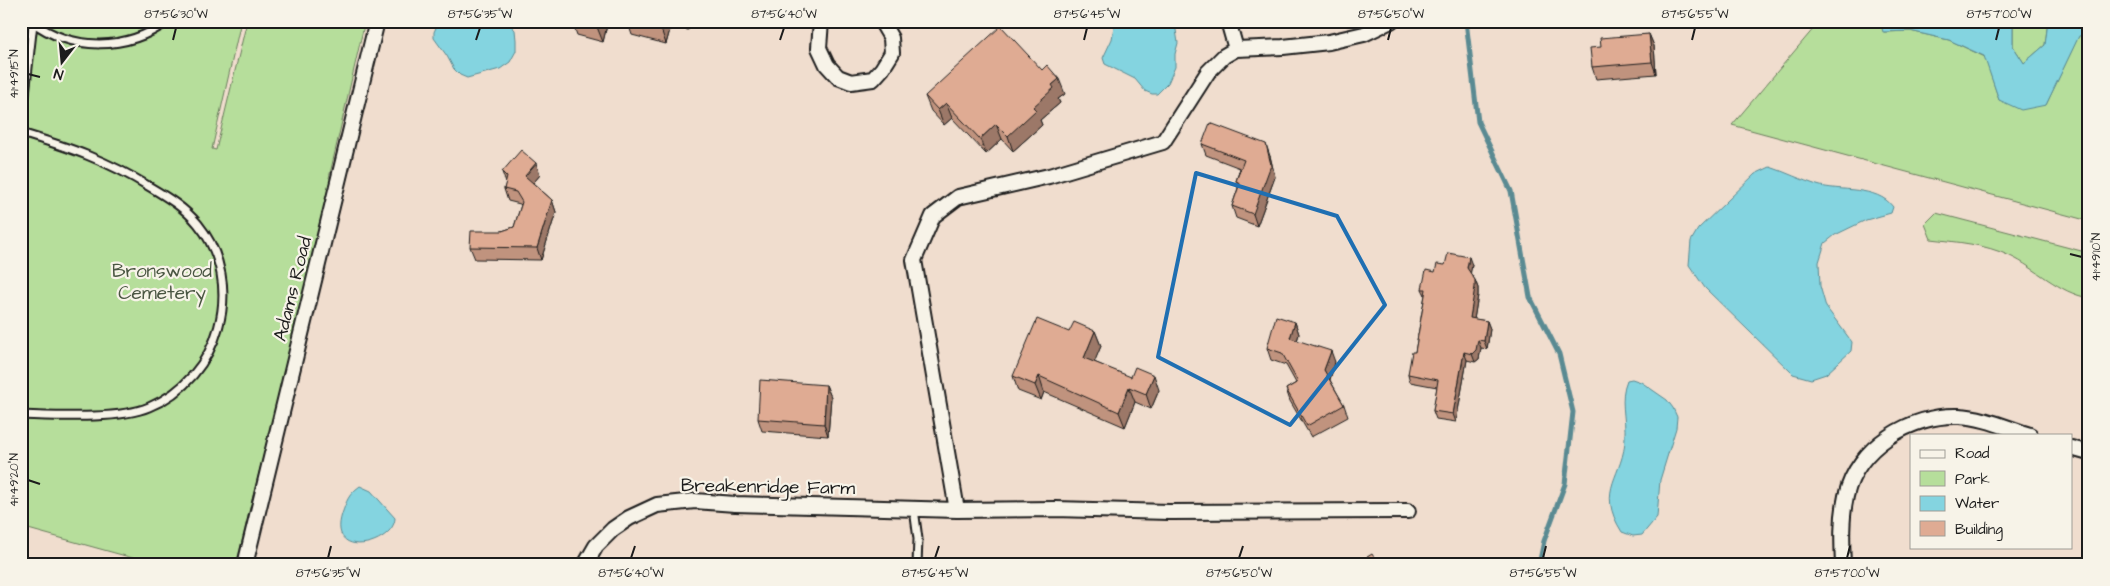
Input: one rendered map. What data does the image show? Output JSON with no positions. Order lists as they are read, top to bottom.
{
  "streets": {
    "street": ["Adams Road", "Breakenridge Farm"]
  },
  "parks": ["Bronswood Cemetery"],
  "legend": [
    "Road",
    "Park",
    "Water",
    "Building"
  ],
  "north": "bottom",
  "coordinates": [
    "87°56'30\"W",
    "87°56'35\"W",
    "87°56'40\"W",
    "87°56'45\"W",
    "87°56'50\"W",
    "87°56'55\"W",
    "87°57'00\"W",
    "41°49'15\"N",
    "41°49'10\"N",
    "41°49'20\"N"
  ]
}
